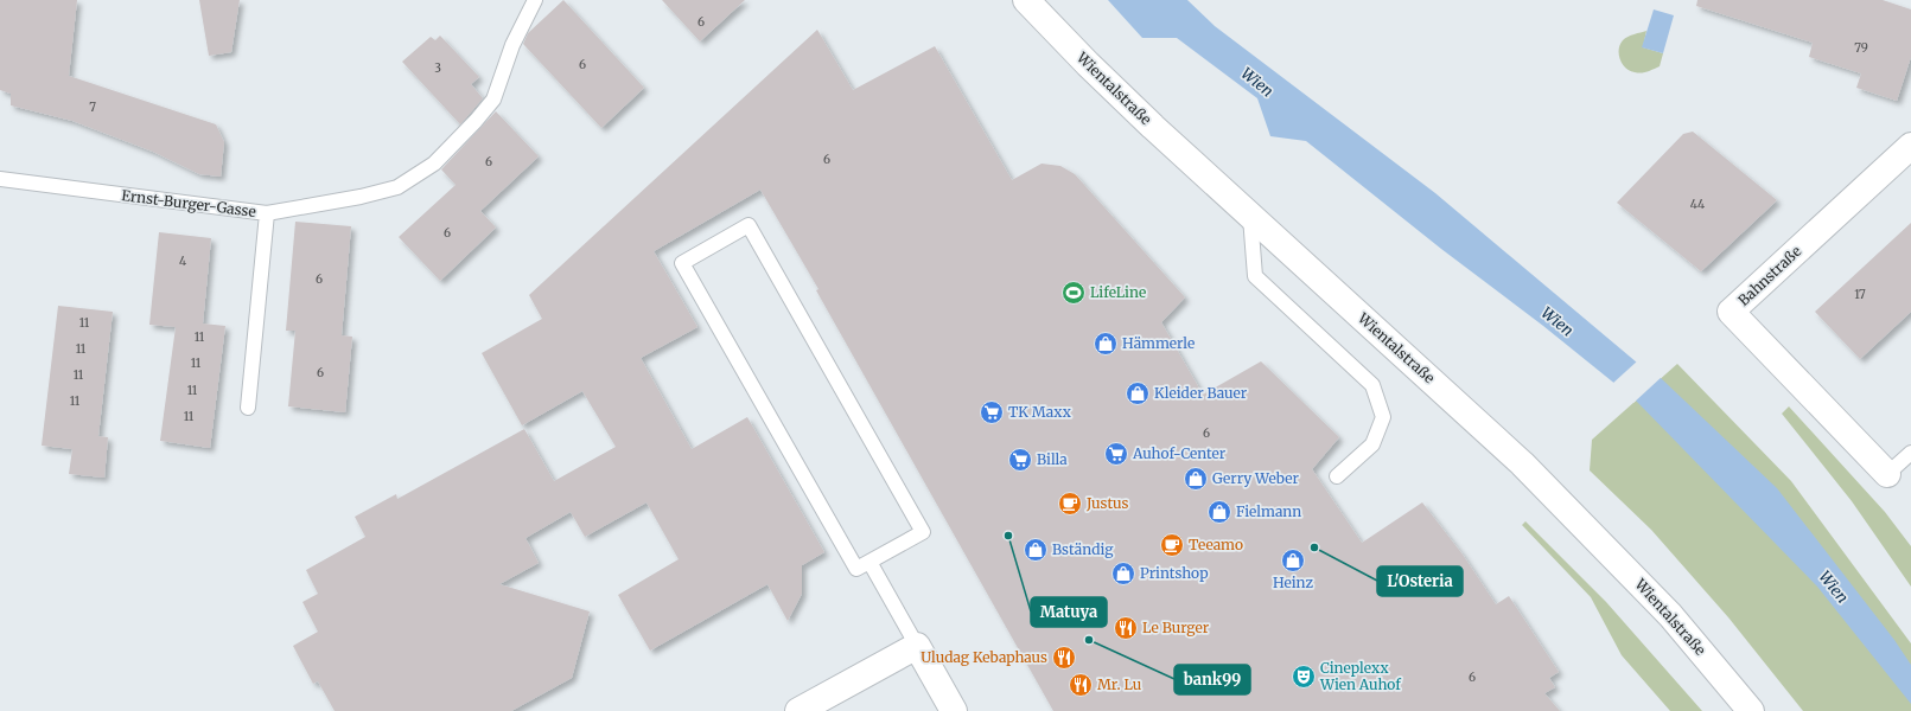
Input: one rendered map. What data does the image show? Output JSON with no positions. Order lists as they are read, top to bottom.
{
  "streets": {
    "main road": ["Wientalstraße", "Bahnstraße"],
    "lane": ["Ernst-Burger-Gasse"]
  },
  "water": ["Wien"],
  "places": {
    "sports": ["LifeLine"],
    "shop": [
      "Hämmerle",
      "Kleider Bauer",
      "Gerry Weber",
      "Fielmann",
      "Bständig",
      "Heinz",
      "Printshop"
    ],
    "supermarket": ["TK Maxx", "Auhof-Center", "Billa"],
    "cafe": ["Justus", "Teeamo"],
    "other": ["Matuya", "L'Osteria", "bank99"],
    "restaurant": ["Le Burger", "Uludag Kebaphaus", "Mr. Lu"],
    "theatre": ["Cineplexx Wien Auhof"]
  },
  "house_numbers": [
    "6",
    "79",
    "6",
    "3",
    "7",
    "6",
    "6",
    "44",
    "6",
    "4",
    "6",
    "17",
    "11",
    "11",
    "11",
    "11",
    "6",
    "11",
    "11",
    "11",
    "11",
    "6",
    "6"
  ]
}
